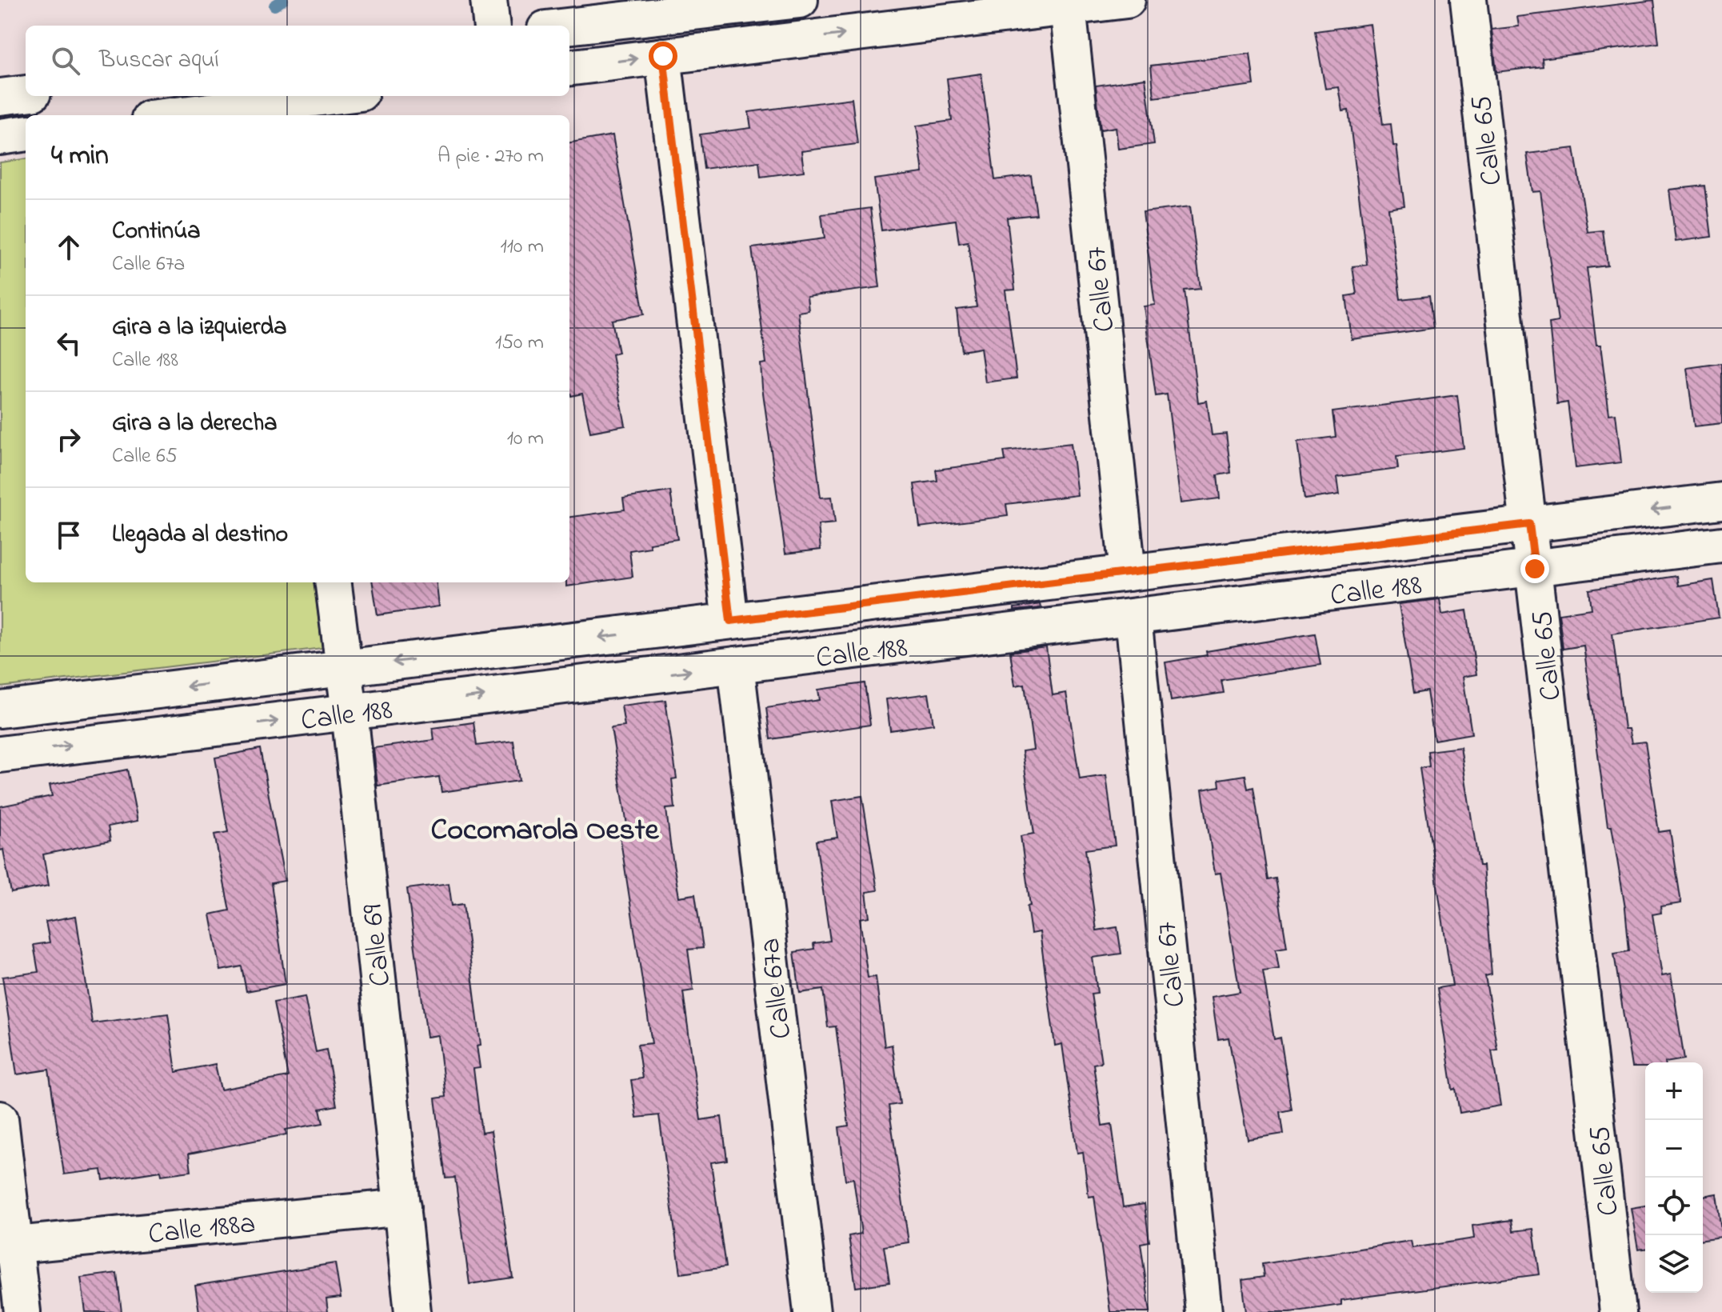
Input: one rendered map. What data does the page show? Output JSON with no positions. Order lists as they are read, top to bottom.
{
  "streets": {
    "street": [
      "Calle 65",
      "Calle 67",
      "Calle 188",
      "Calle 69",
      "Calle 67a",
      "Calle 188a"
    ]
  },
  "crossings": [
    ["Calle 65", "Calle 188"],
    ["Calle 67", "Calle 188"],
    ["Calle 188", "Calle 69"],
    ["Calle 188", "Calle 67a"],
    ["Calle 69", "Calle 188a"]
  ],
  "districts": ["Cocomarola Oeste"],
  "page": {
    "search": "Buscar aquí",
    "heading": ["4 min", "A pie · 270 m"],
    "list": [
      ["Continúa", "Calle 67a", "110 m"],
      ["Gira a la izquierda", "Calle 188", "150 m"],
      ["Gira a la derecha", "Calle 65", "10 m"],
      "Llegada al destino"
    ],
    "map_buttons": ["+", "−"]
  }
}
